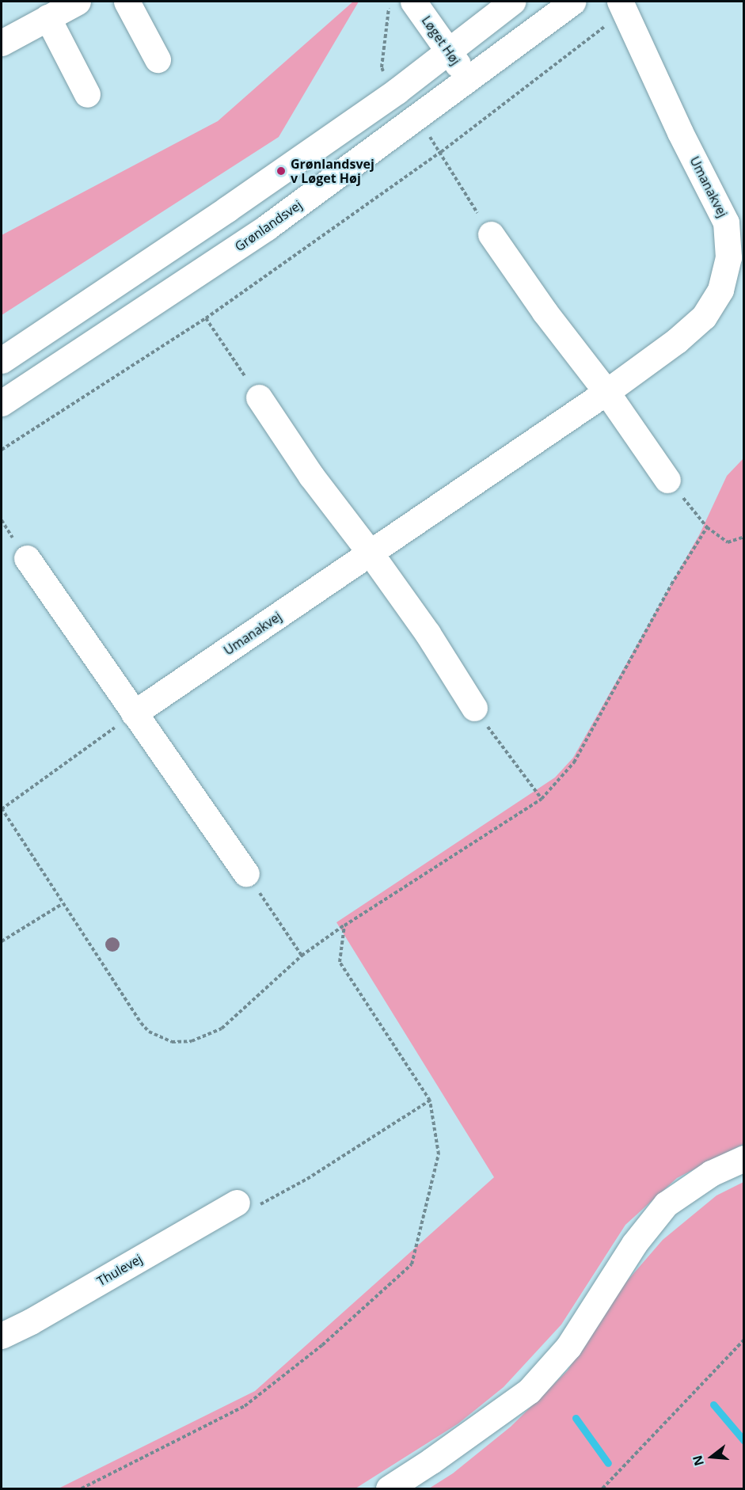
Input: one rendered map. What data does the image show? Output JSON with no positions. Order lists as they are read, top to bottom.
{
  "streets": {
    "street": [
      "Løget Høj",
      "Umanakvej",
      "Grønlandsvej",
      "Thulevej"
    ]
  },
  "crossings": [
    ["Løget Høj", "Grønlandsvej"]
  ],
  "places": ["Grønlandsvej v Løget Høj"],
  "north": "left"
}
